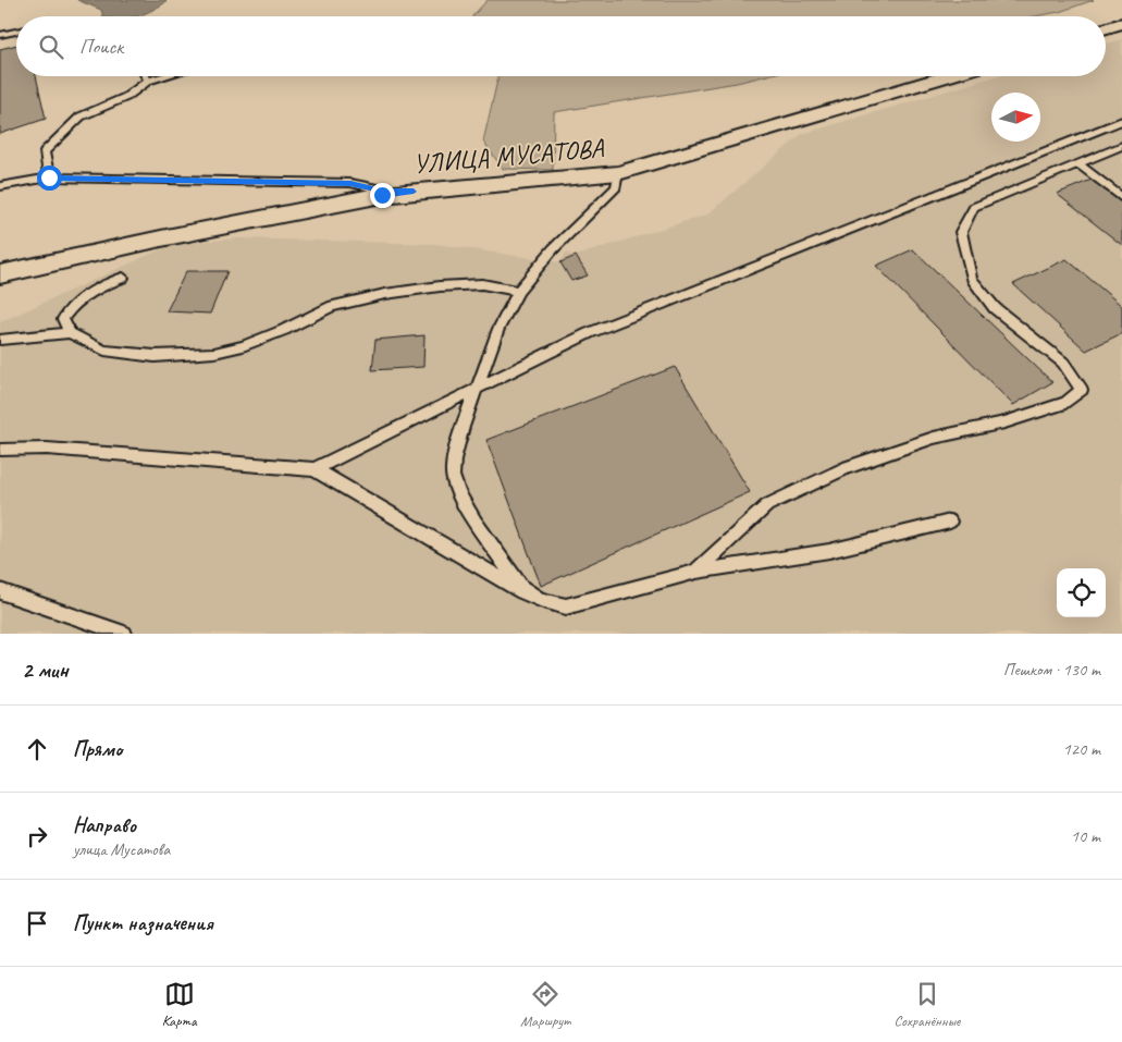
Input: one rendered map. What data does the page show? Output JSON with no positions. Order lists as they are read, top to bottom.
{
  "streets": {
    "street": ["УЛИЦА МУСАТОВА"]
  },
  "north": "right",
  "page": {
    "search": "Поиск",
    "heading": ["2 мин", "Пешком · 130 m"],
    "list": [
      ["Прямо", "120 m"],
      ["Направо", "улица Мусатова", "10 m"],
      "Пункт назначения"
    ],
    "nav": ["Карта", "Маршрут", "Сохранённые"]
  }
}
